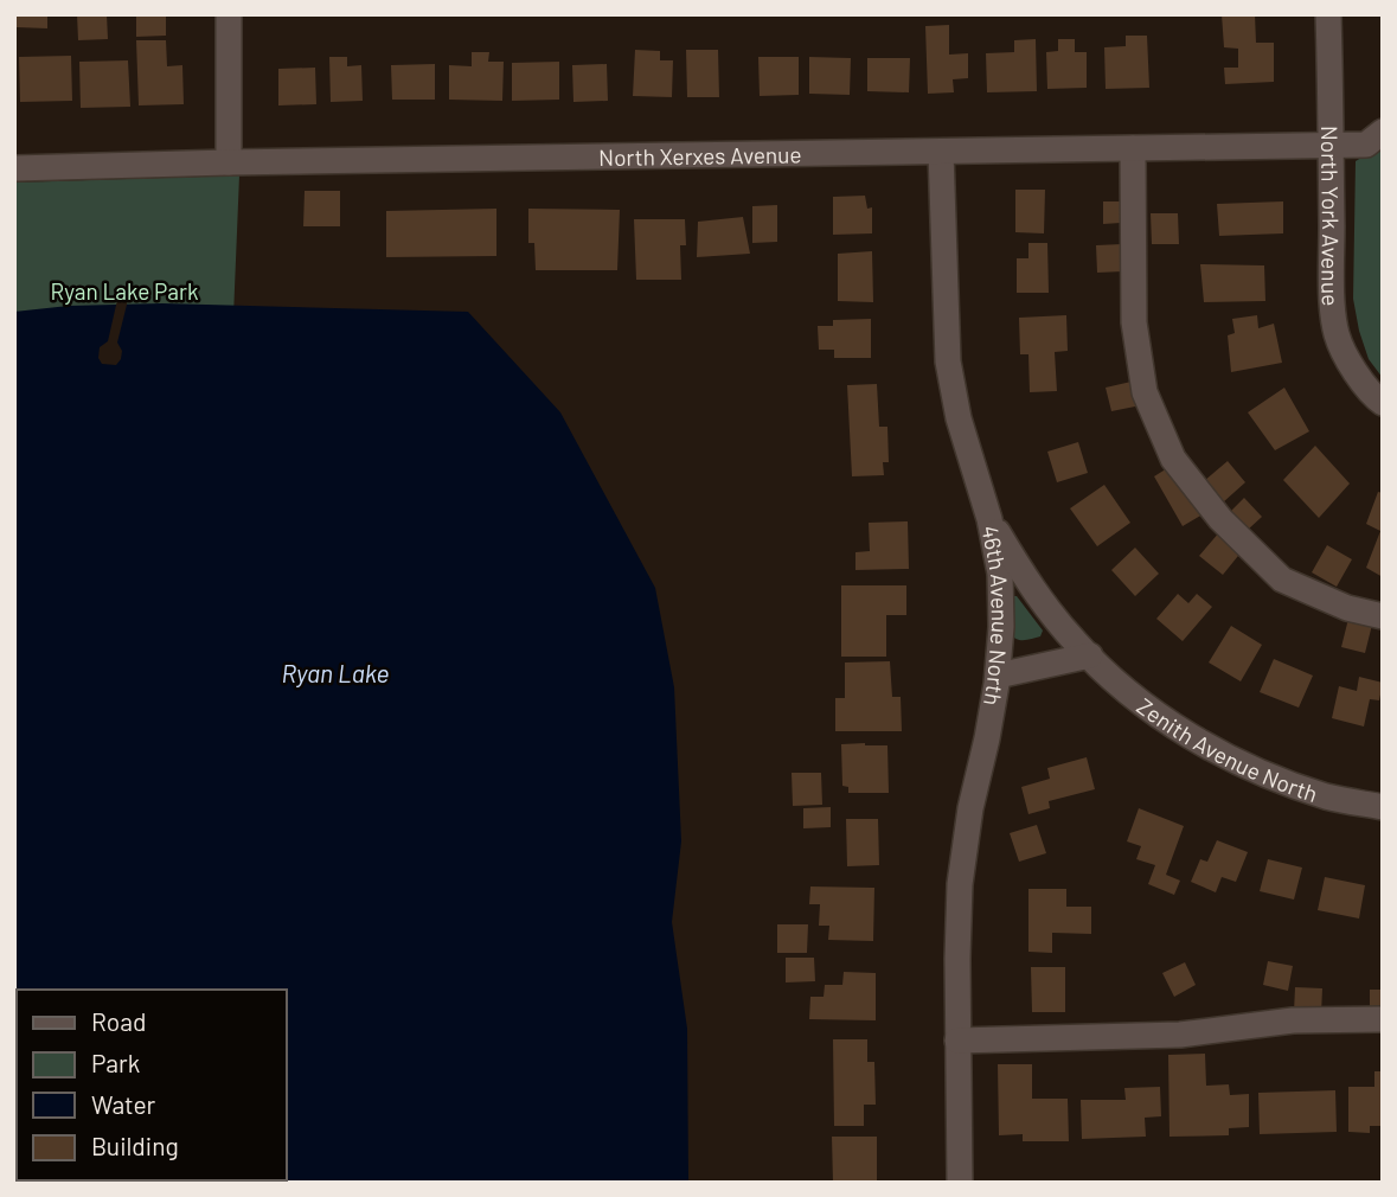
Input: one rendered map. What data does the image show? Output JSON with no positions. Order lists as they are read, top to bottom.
{
  "streets": {
    "street": [
      "North Xerxes Avenue",
      "North York Avenue",
      "46th Avenue North",
      "Zenith Avenue North"
    ]
  },
  "crossings": [
    ["North Xerxes Avenue", "North York Avenue"],
    ["North Xerxes Avenue", "46th Avenue North"],
    ["46th Avenue North", "Zenith Avenue North"]
  ],
  "water": ["Ryan Lake"],
  "parks": ["Ryan Lake Park"],
  "legend": [
    "Road",
    "Park",
    "Water",
    "Building"
  ]
}
